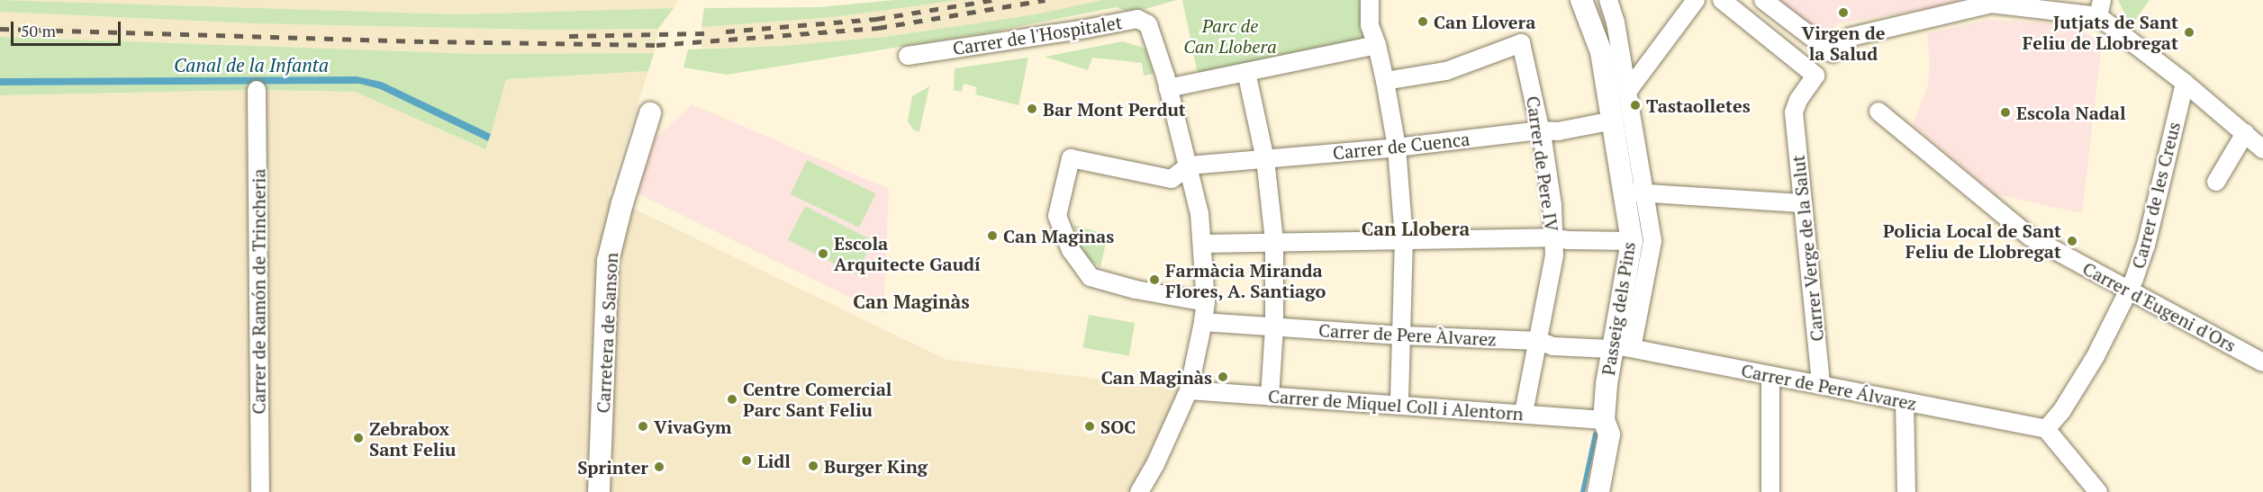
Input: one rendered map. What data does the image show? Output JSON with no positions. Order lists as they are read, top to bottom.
{
  "streets": {
    "street": [
      "Carrer de l'Hospitalet",
      "Carrer de Cuenca",
      "Carrer de Pere IV",
      "Carrer de les Creus",
      "Carrer Verge de la Salut",
      "Carrer de Ramón de Trincheria",
      "Carrer d'Eugeni d'Ors",
      "Passeig dels Pins",
      "Carretera de Sanson",
      "Carrer de Pere Àlvarez",
      "Carrer de Pere Álvarez",
      "Carrer de Miquel Coll i Alentorn"
    ]
  },
  "crossings": [
    ["Carrer de l'Hospitalet", "Carrer de Cuenca"],
    ["Carrer de l'Hospitalet", "Carrer de Pere Àlvarez"],
    ["Carrer de l'Hospitalet", "Carrer de Miquel Coll i Alentorn"],
    ["Carrer de Cuenca", "Carrer de Pere IV"],
    ["Carrer de Cuenca", "Passeig dels Pins"],
    ["Carrer de Pere IV", "Carrer de Pere Àlvarez"],
    ["Carrer de Pere IV", "Carrer de Miquel Coll i Alentorn"],
    ["Carrer de les Creus", "Carrer d'Eugeni d'Ors"],
    ["Carrer de les Creus", "Carrer de Pere Álvarez"],
    ["Carrer Verge de la Salut", "Carrer de Pere Álvarez"],
    ["Passeig dels Pins", "Carrer de Pere Àlvarez"],
    ["Passeig dels Pins", "Carrer de Pere Álvarez"],
    ["Passeig dels Pins", "Carrer de Miquel Coll i Alentorn"],
    ["Carrer de Pere Àlvarez", "Carrer de Pere Álvarez"]
  ],
  "districts": ["Can Llobera", "Can Maginàs"],
  "water": ["Canal de la Infanta"],
  "parks": ["Parc de Can Llobera"],
  "places": [
    "Virgen de la Salud",
    "Can Llovera",
    "Jutjats de Sant Feliu de Llobregat",
    "Tastaolletes",
    "Bar Mont Perdut",
    "Escola Nadal",
    "Can Maginas",
    "Policia Local de Sant Feliu de Llobregat",
    "Escola Arquitecte Gaudí",
    "Farmàcia Miranda Flores, A. Santiago",
    "Can Maginàs",
    "Centre Comercial Parc Sant Feliu",
    "VivaGym",
    "SOC",
    "Zebrabox Sant Feliu",
    "Lidl",
    "Burger King",
    "Sprinter"
  ],
  "scale_bar": "50 m"
}
